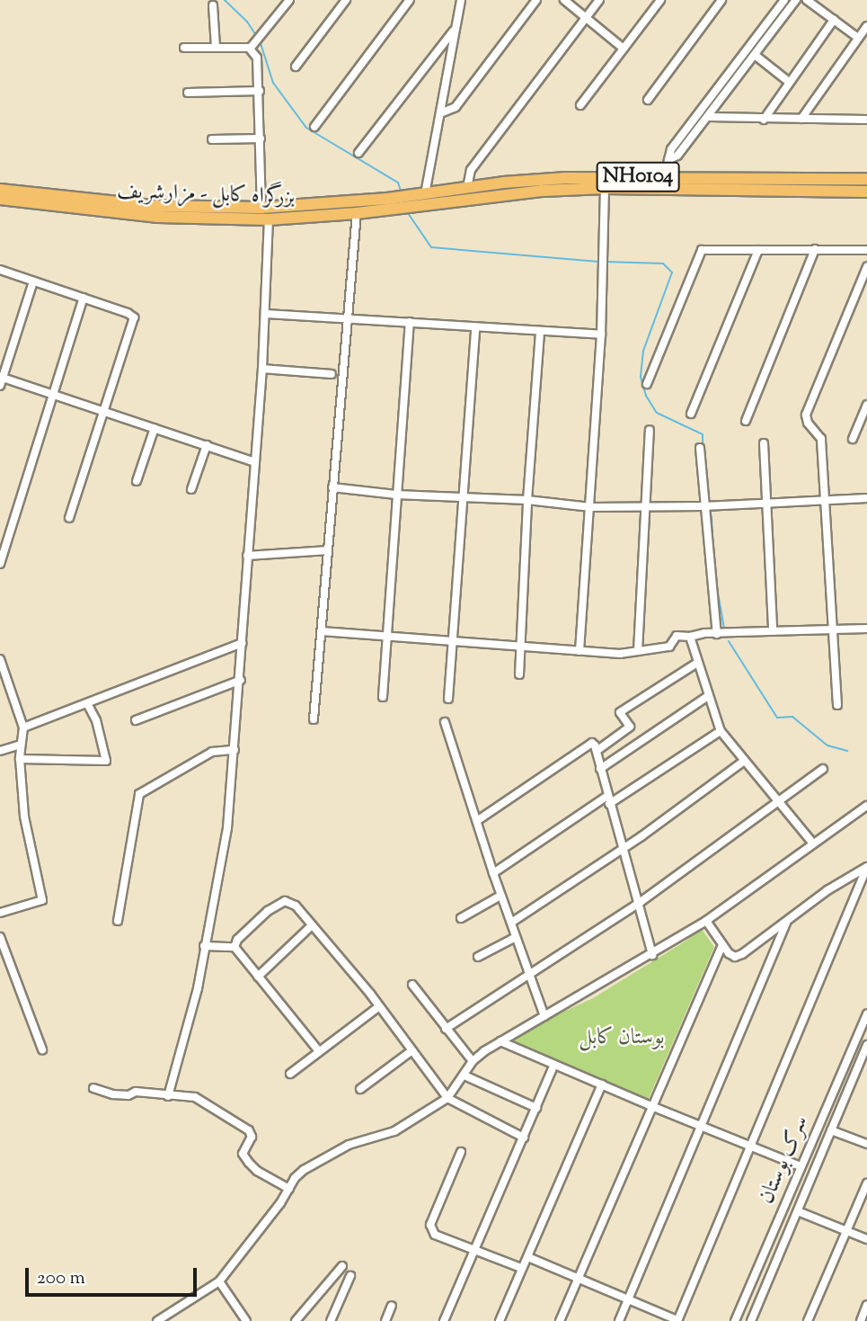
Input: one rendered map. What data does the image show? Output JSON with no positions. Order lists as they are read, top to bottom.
{
  "streets": {
    "highway": ["NH0104", "بزرگراه کابل - مزارشریف"],
    "street": ["سرک بوستان"]
  },
  "crossings": [
    ["NH0104", "بزرگراه کابل - مزارشریف"]
  ],
  "parks": ["بوستان کابل"],
  "scale_bar": "200 m"
}
